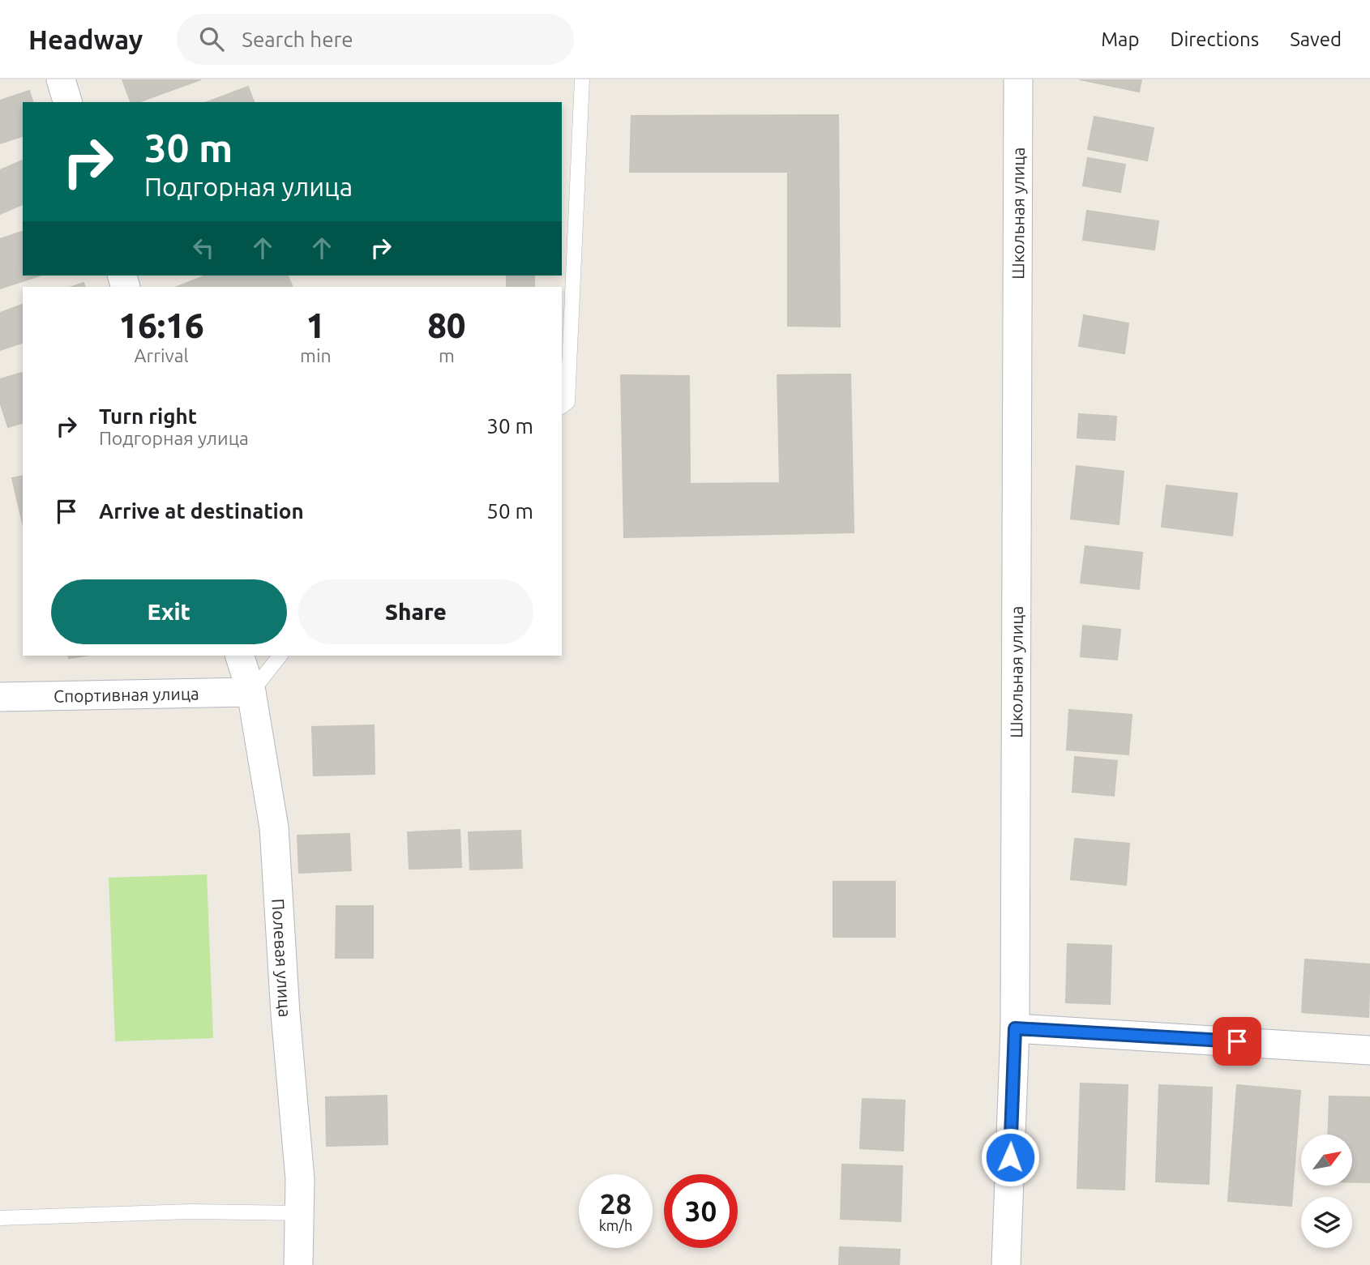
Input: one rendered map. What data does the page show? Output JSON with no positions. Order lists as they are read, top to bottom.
{
  "streets": {
    "street": ["Школьная улица", "Спортивная улица", "Полевая улица"]
  },
  "crossings": [
    ["Спортивная улица", "Полевая улица"]
  ],
  "north": "top right",
  "page": {
    "header": "Headway",
    "search": "Search here",
    "nav": ["Map", "Directions", "Saved"],
    "turn": ["30 m", "Подгорная улица"],
    "eta": [
      "16:16",
      "Arrival",
      "1",
      "min",
      "80",
      "m"
    ],
    "list": [
      {
        "name": "Turn right",
        "note": "Подгорная улица",
        "value": "30 m"
      },
      {
        "name": "Arrive at destination",
        "value": "50 m"
      }
    ],
    "buttons": ["Exit", "Share"],
    "speed": "28 km/h",
    "limit": "30"
  }
}
